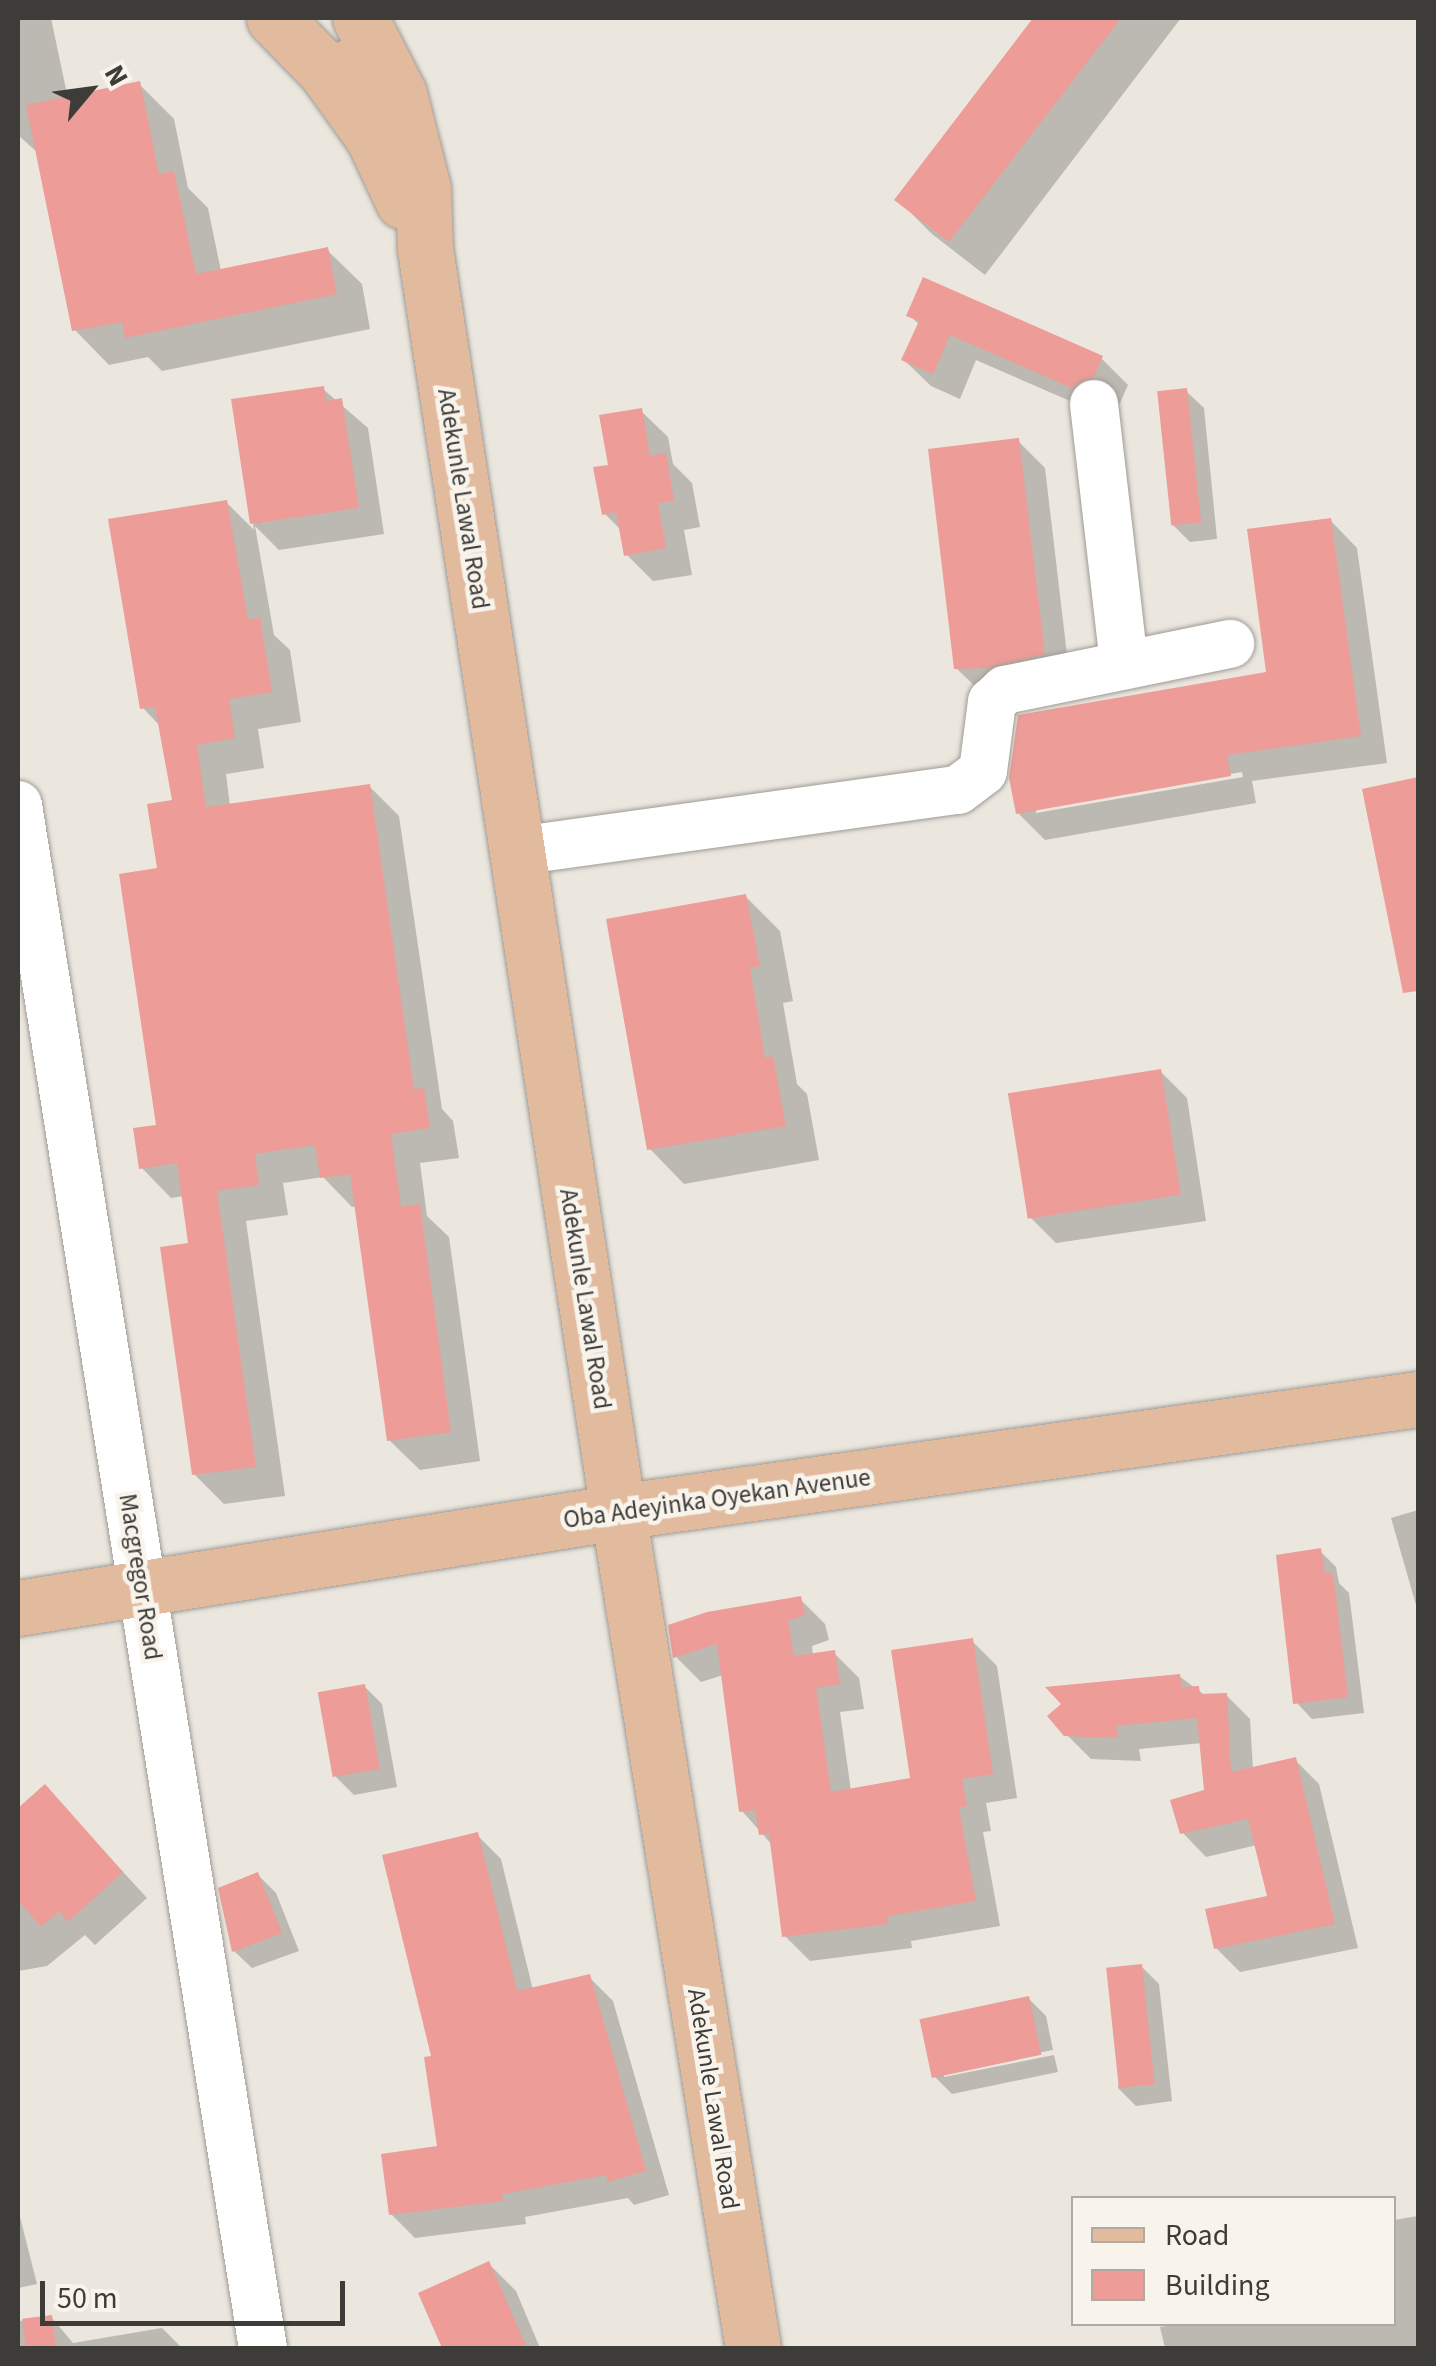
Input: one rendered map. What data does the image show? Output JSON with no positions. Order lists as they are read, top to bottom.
{
  "streets": {
    "main road": ["Adekunle Lawal Road", "Oba Adeyinka Oyekan Avenue"],
    "street": ["Macgregor Road"]
  },
  "crossings": [
    ["Adekunle Lawal Road", "Oba Adeyinka Oyekan Avenue"],
    ["Oba Adeyinka Oyekan Avenue", "Macgregor Road"]
  ],
  "legend": ["Road", "Building"],
  "scale_bar": "50 m",
  "north": "top right"
}
